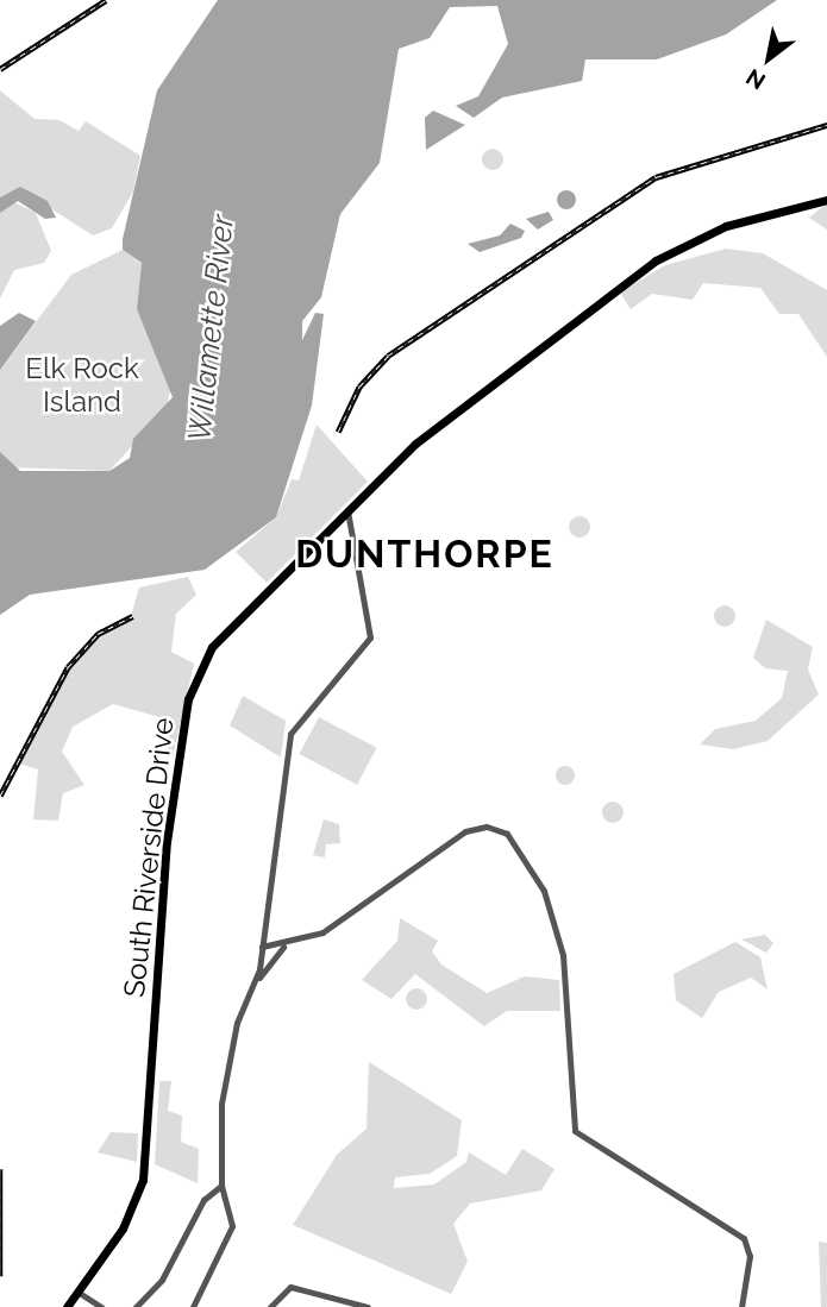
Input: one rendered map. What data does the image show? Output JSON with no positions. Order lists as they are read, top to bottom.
{
  "streets": {
    "main road": ["South Riverside Drive"]
  },
  "districts": ["DUNTHORPE"],
  "water": ["Willamette River"],
  "parks": ["Elk Rock Island"],
  "north": "bottom left"
}
